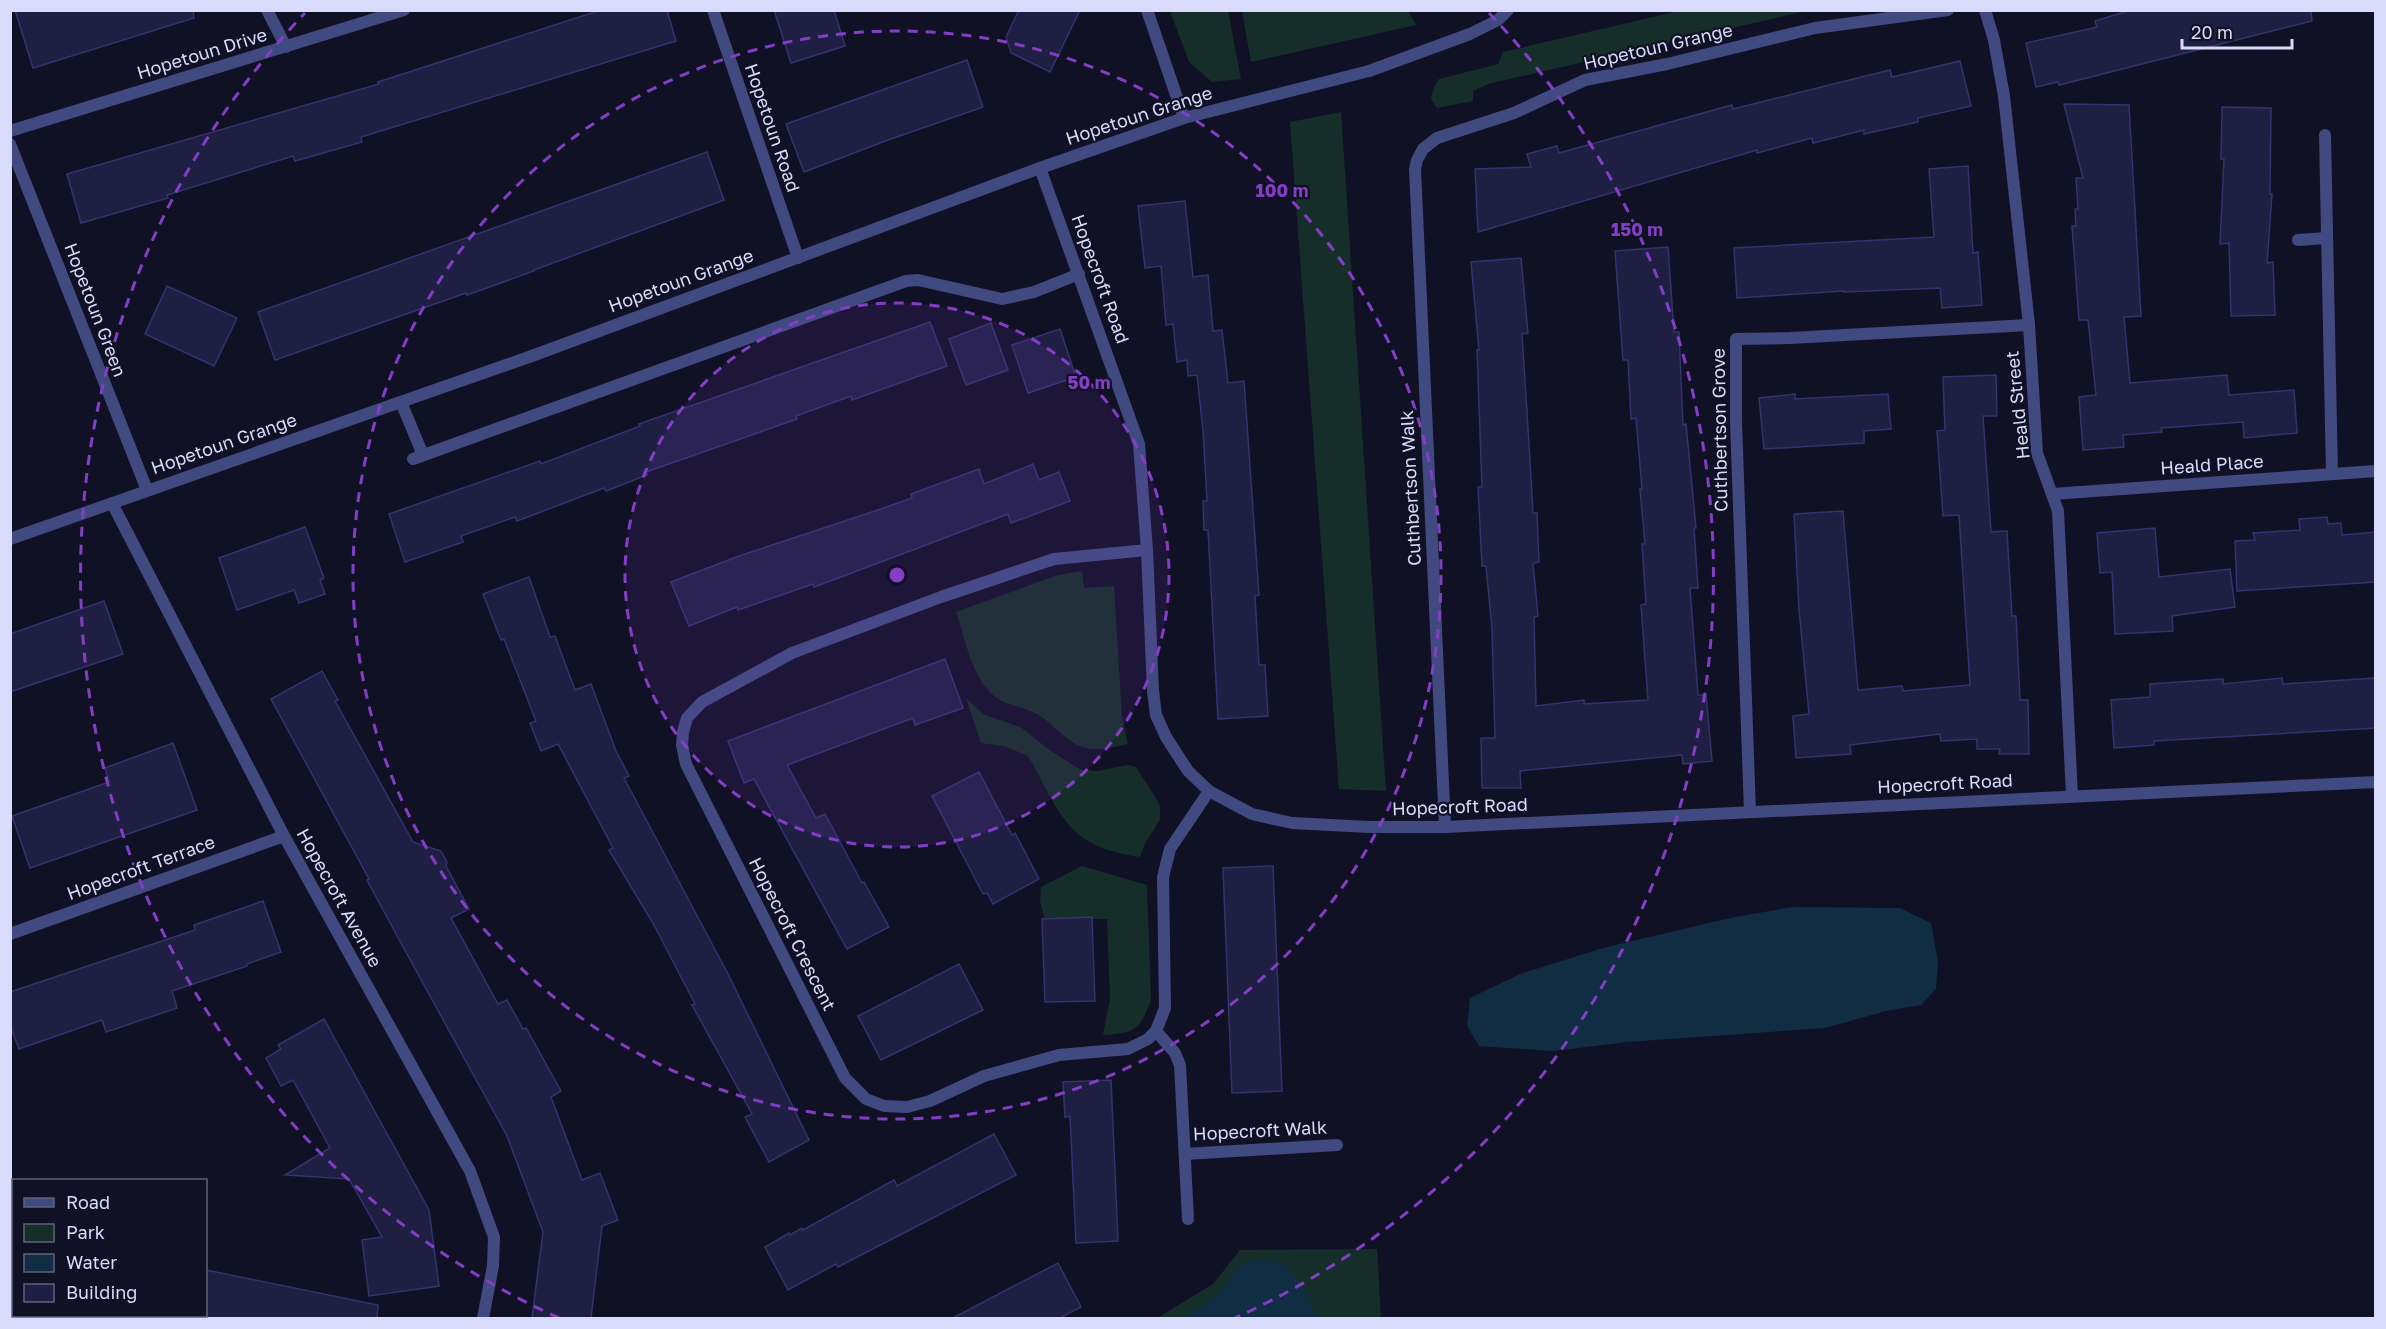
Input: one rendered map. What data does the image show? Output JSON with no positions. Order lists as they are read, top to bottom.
{
  "streets": {
    "street": [
      "Hopetoun Grange",
      "Hopetoun Drive",
      "Hopetoun Road",
      "Hopecroft Road",
      "Hopetoun Green",
      "Heald Street",
      "Cuthbertson Grove",
      "Heald Place",
      "Cuthbertson Walk",
      "Hopecroft Terrace",
      "Hopecroft Avenue",
      "Hopecroft Crescent",
      "Hopecroft Walk"
    ]
  },
  "crossings": [
    ["Hopetoun Grange", "Hopetoun Road"],
    ["Hopetoun Grange", "Hopecroft Road"],
    ["Hopetoun Grange", "Hopetoun Green"],
    ["Hopetoun Grange", "Cuthbertson Walk"],
    ["Hopetoun Grange", "Hopecroft Avenue"],
    ["Hopecroft Road", "Heald Street"],
    ["Hopecroft Road", "Cuthbertson Grove"],
    ["Hopecroft Road", "Cuthbertson Walk"],
    ["Hopecroft Road", "Hopecroft Crescent"],
    ["Heald Street", "Cuthbertson Grove"],
    ["Heald Street", "Heald Place"],
    ["Hopecroft Terrace", "Hopecroft Avenue"],
    ["Hopecroft Crescent", "Hopecroft Walk"]
  ],
  "legend": [
    "Road",
    "Park",
    "Water",
    "Building"
  ],
  "scale_bar": "20 m",
  "rings": ["100 m", "150 m", "50 m"]
}
